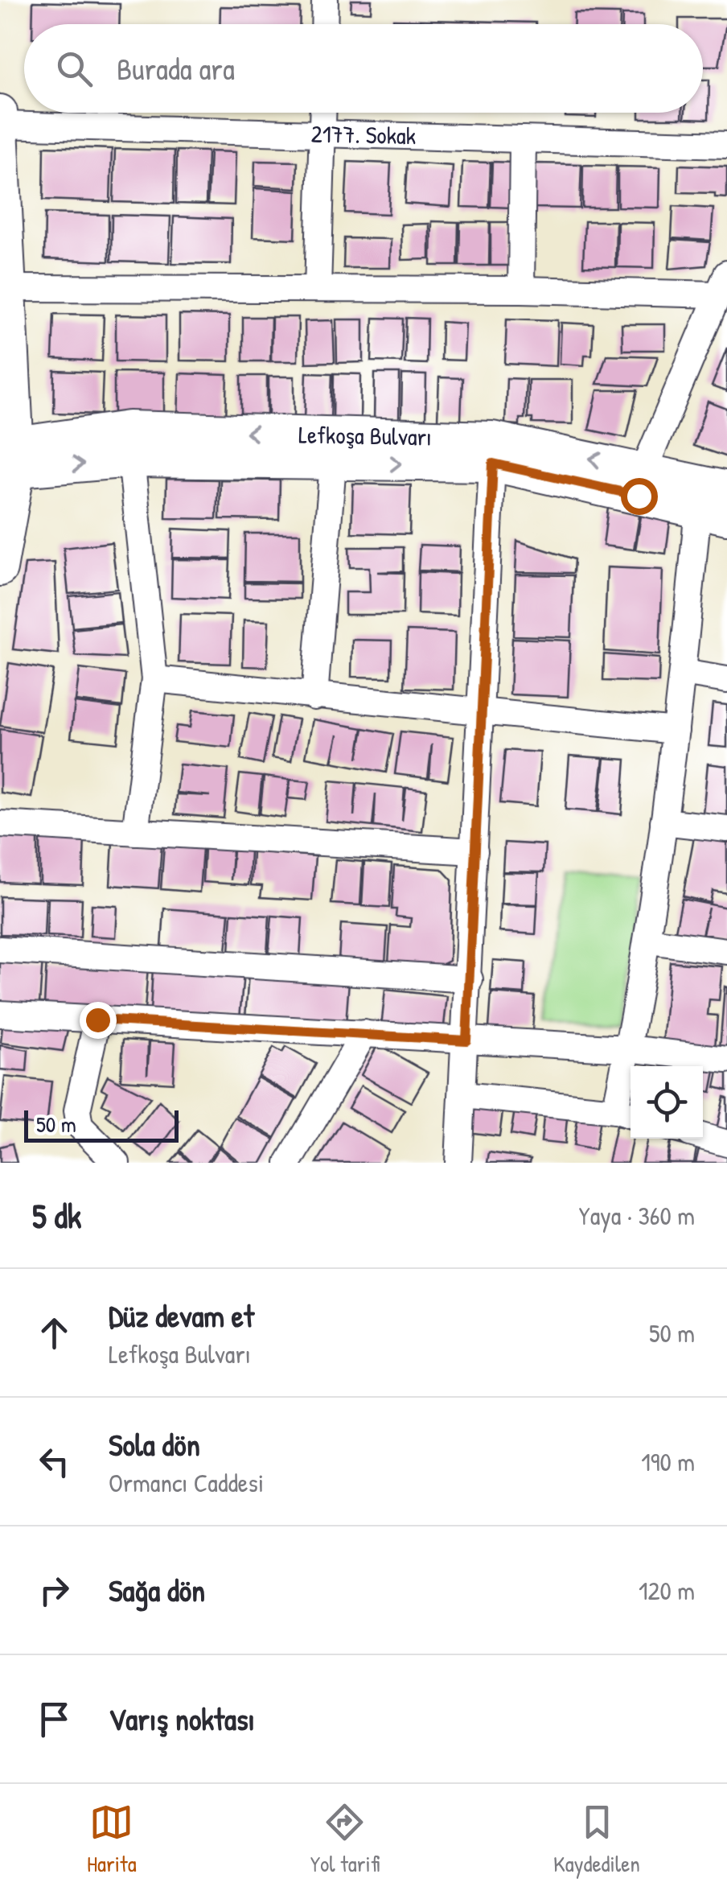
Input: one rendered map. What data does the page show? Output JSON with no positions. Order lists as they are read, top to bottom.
{
  "streets": {
    "main road": ["Lefkoşa Bulvarı"],
    "street": ["2177. Sokak"]
  },
  "scale_bar": "50 m",
  "page": {
    "search": "Burada ara",
    "scale": "50 m",
    "heading": ["5 dk", "Yaya · 360 m"],
    "list": [
      ["Düz devam et", "Lefkoşa Bulvarı", "50 m"],
      ["Sola dön", "Ormancı Caddesi", "190 m"],
      ["Sağa dön", "120 m"],
      "Varış noktası"
    ],
    "nav": ["Harita", "Yol tarifi", "Kaydedilen"]
  }
}
